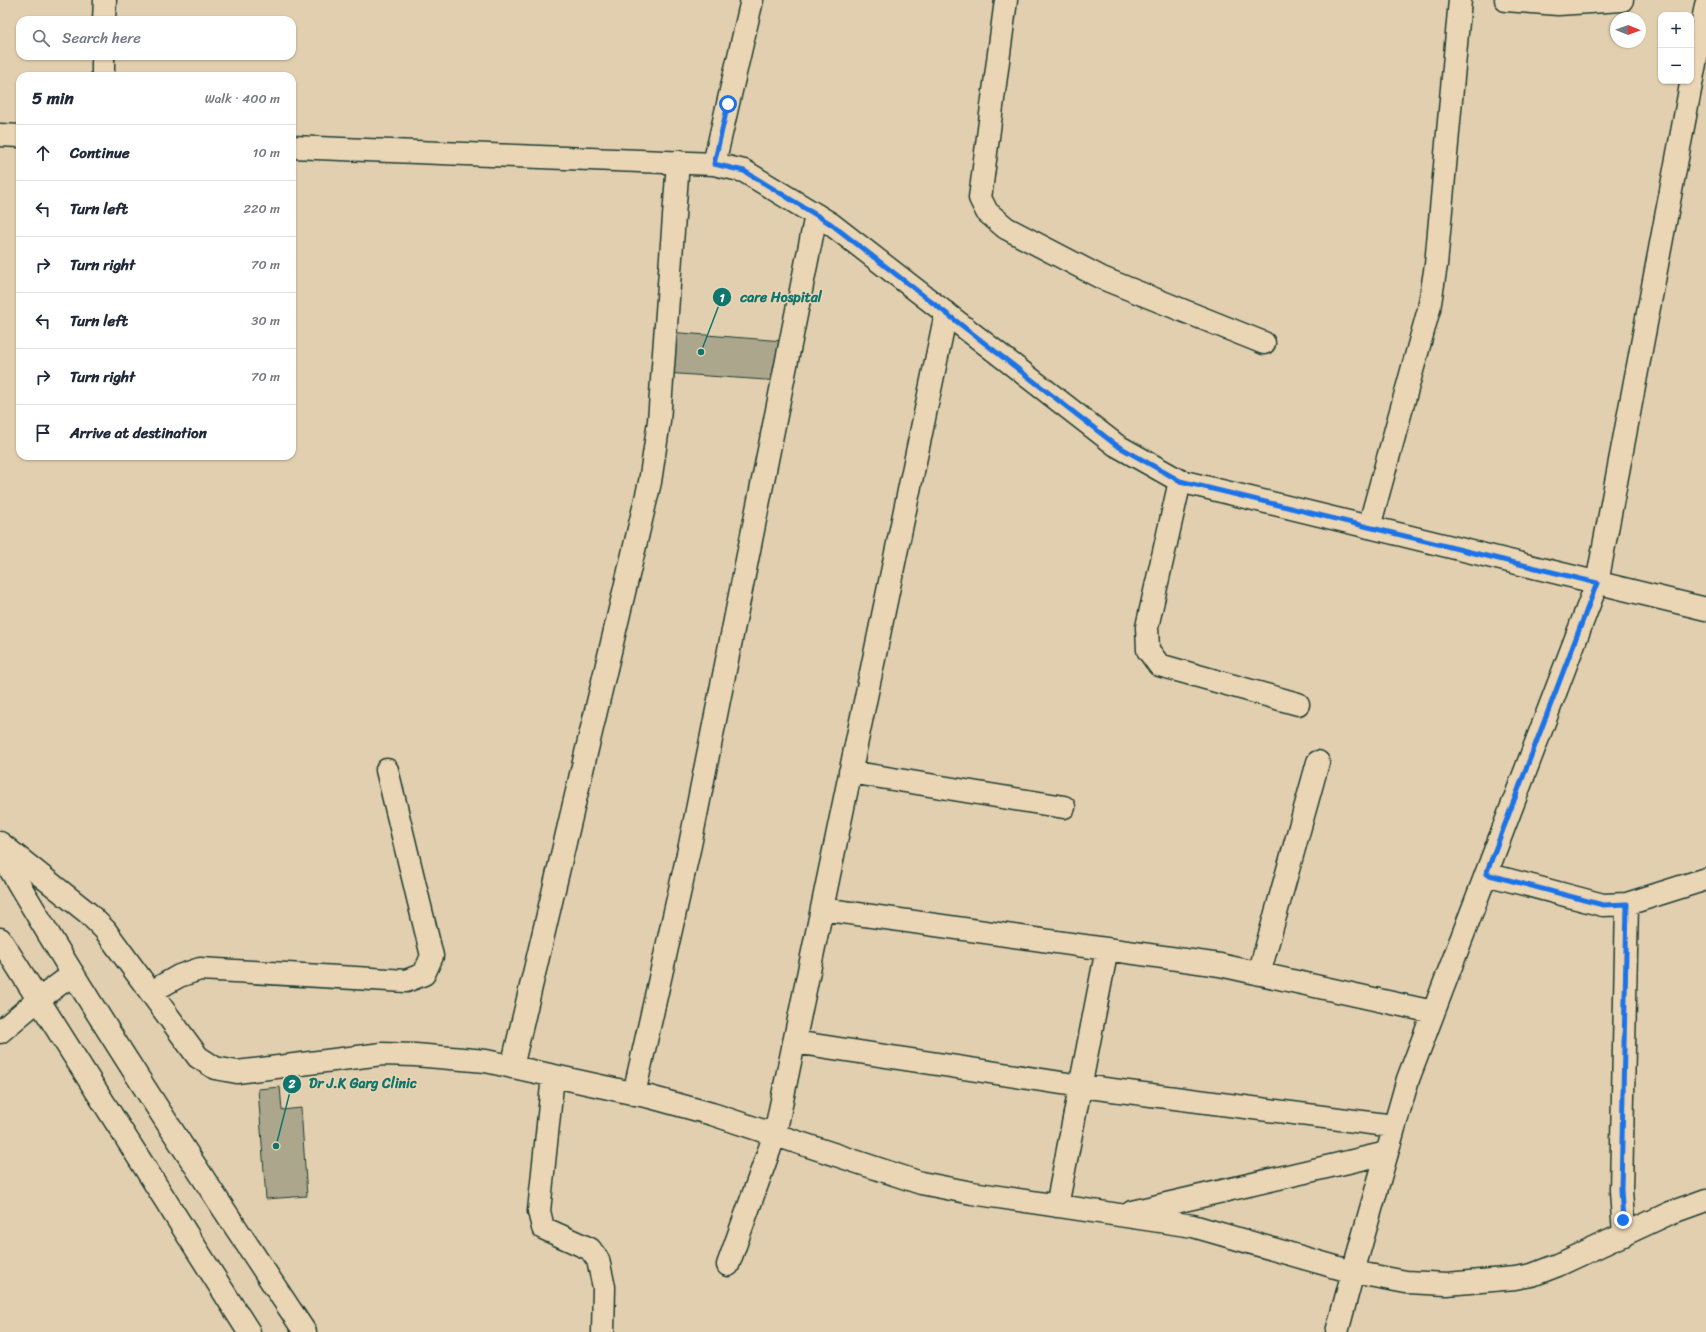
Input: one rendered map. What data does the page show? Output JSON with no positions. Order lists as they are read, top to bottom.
{
  "places": ["care Hospital", "Dr J.K Garg Clinic"],
  "north": "right",
  "page": {
    "map_buttons": ["+", "−"],
    "search": "Search here",
    "heading": ["5 min", "Walk · 400 m"],
    "list": [
      ["Continue", "10 m"],
      ["Turn left", "220 m"],
      ["Turn right", "70 m"],
      ["Turn left", "30 m"],
      ["Turn right", "70 m"],
      "Arrive at destination"
    ]
  }
}
